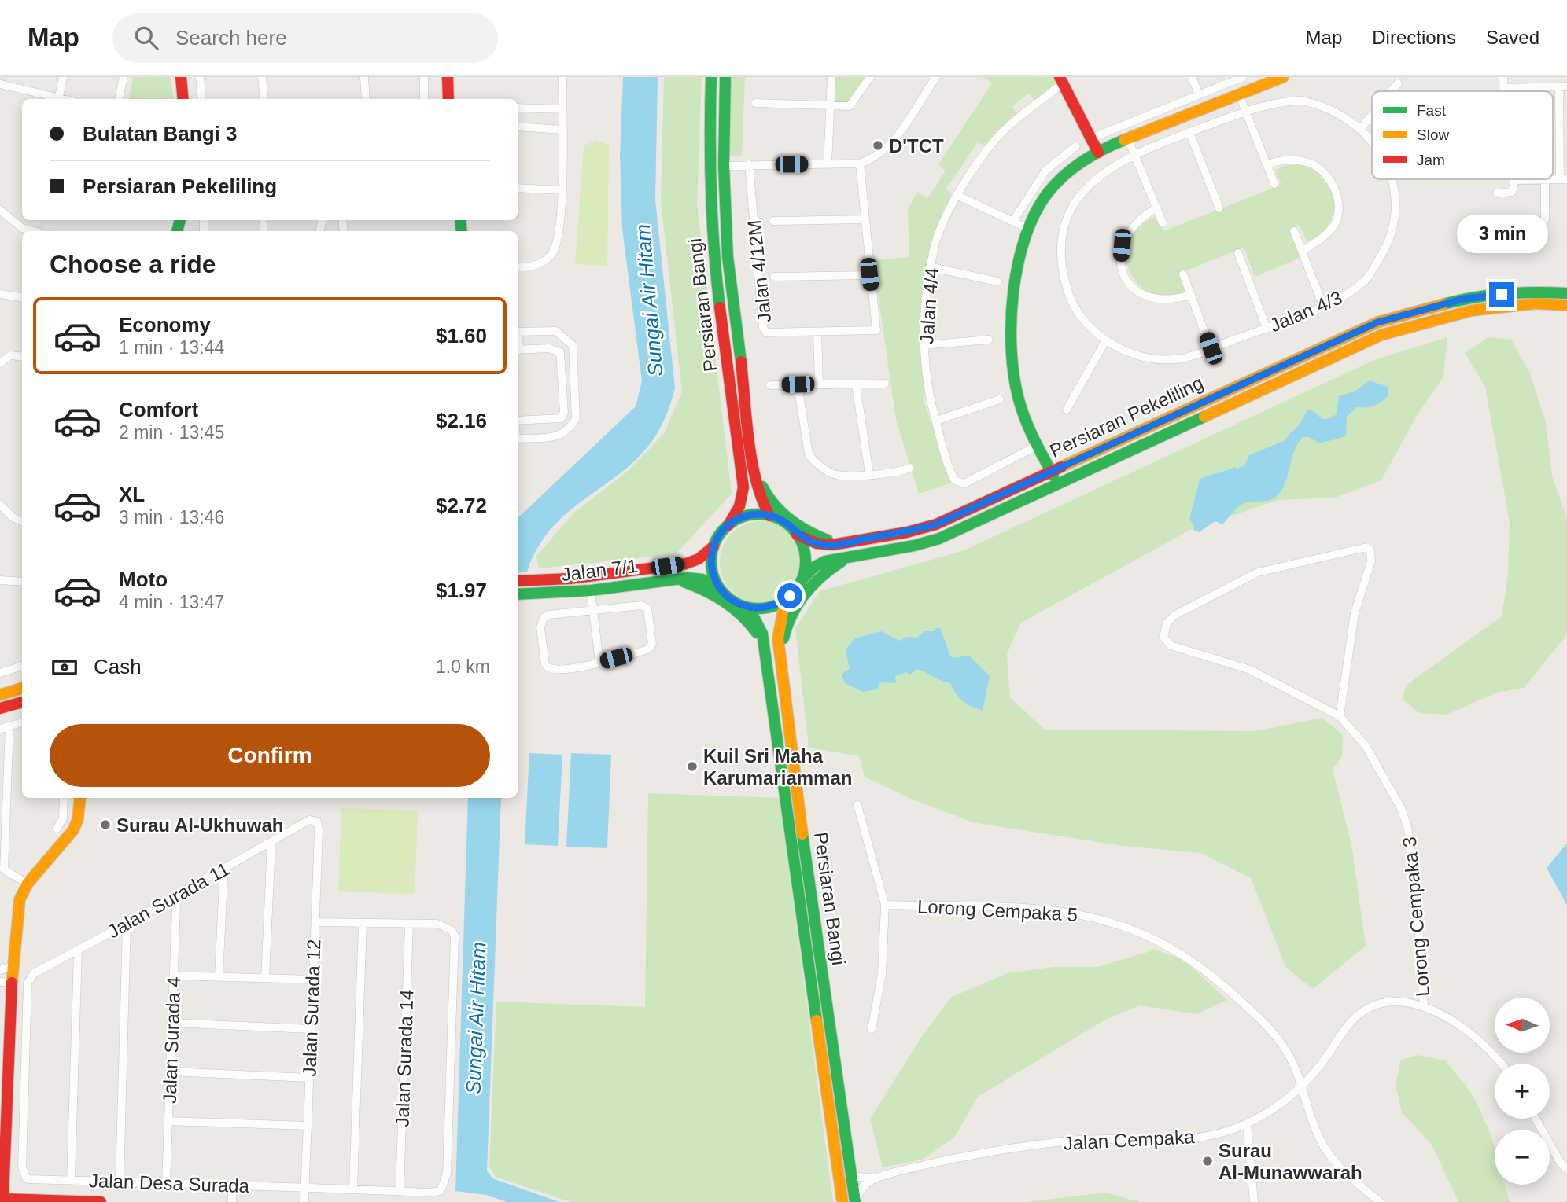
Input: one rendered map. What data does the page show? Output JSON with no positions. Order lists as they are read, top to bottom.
{
  "streets": {
    "main road": ["Persiaran Bangi", "Persiaran Pekeliling", "Jalan 7/1"],
    "street": [
      "Jalan 4/12M",
      "Jalan 4/4",
      "Jalan 4/3",
      "Jalan Surada 11",
      "Lorong Cempaka 5",
      "Lorong Cempaka 3",
      "Jalan Surada 12",
      "Jalan Surada 4",
      "Jalan Surada 14",
      "Jalan Cempaka",
      "Jalan Desa Surada"
    ]
  },
  "crossings": [
    ["Persiaran Bangi", "Persiaran Pekeliling"],
    ["Persiaran Bangi", "Jalan 7/1"],
    ["Persiaran Bangi", "Jalan Cempaka"],
    ["Persiaran Pekeliling", "Jalan 7/1"],
    ["Jalan Surada 11", "Jalan Surada 12"],
    ["Jalan Surada 11", "Jalan Surada 4"],
    ["Jalan Surada 11", "Jalan Desa Surada"],
    ["Lorong Cempaka 5", "Jalan Cempaka"],
    ["Lorong Cempaka 3", "Jalan Cempaka"],
    ["Jalan Surada 12", "Jalan Desa Surada"],
    ["Jalan Surada 4", "Jalan Desa Surada"],
    ["Jalan Surada 14", "Jalan Desa Surada"]
  ],
  "water": ["Sungai Air Hitam"],
  "places": [
    "D'TCT",
    "Kuil Sri Maha Karumariamman",
    "Surau Al-Ukhuwah",
    "Surau Al-Munawwarah"
  ],
  "legend": ["Fast", "Slow", "Jam"],
  "north": "left",
  "page": {
    "header": "Map",
    "search": "Search here",
    "nav": ["Map", "Directions", "Saved"],
    "banner": ["Bulatan Bangi 3", "Persiaran Pekeliling"],
    "bubble": "3 min",
    "heading": "Choose a ride",
    "list": [
      {
        "name": "Economy",
        "note": "1 min · 13:44",
        "value": "$1.60"
      },
      {
        "name": "Comfort",
        "note": "2 min · 13:45",
        "value": "$2.16"
      },
      {
        "name": "XL",
        "note": "3 min · 13:46",
        "value": "$2.72"
      },
      {
        "name": "Moto",
        "note": "4 min · 13:47",
        "value": "$1.97"
      }
    ],
    "pay": ["Cash", "1.0 km"],
    "buttons": "Confirm",
    "map_buttons": ["+", "−"]
  }
}
